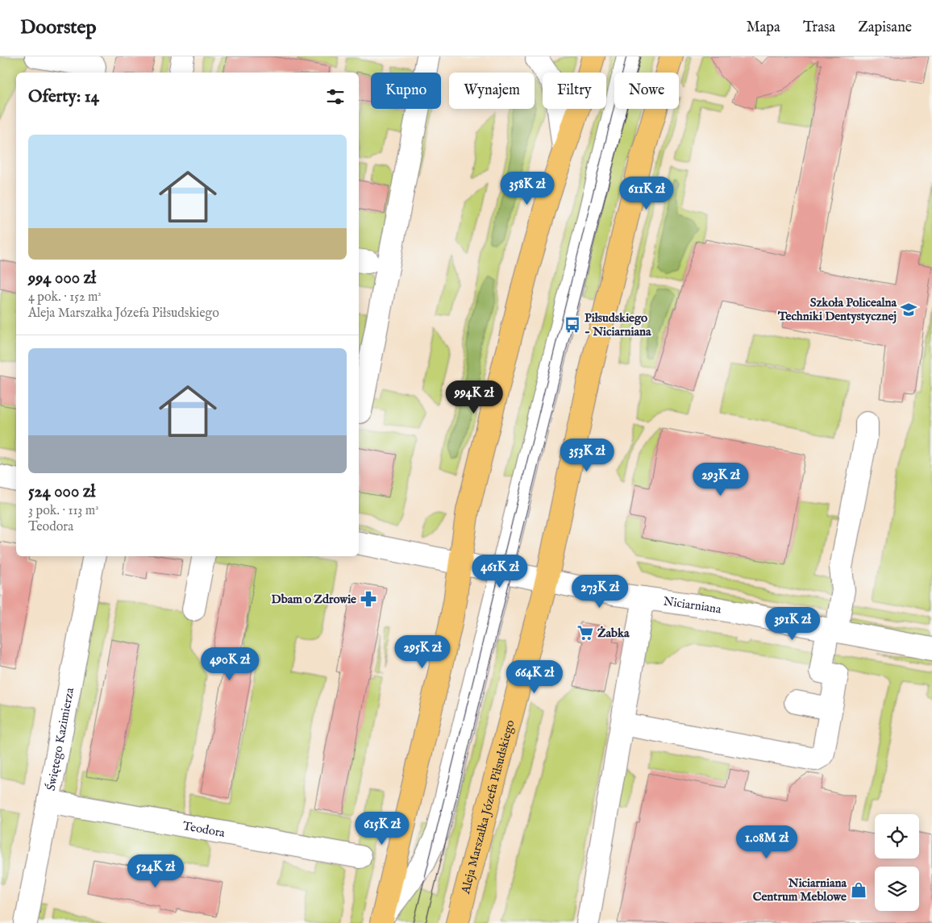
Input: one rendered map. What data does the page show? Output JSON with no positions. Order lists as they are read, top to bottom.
{
  "streets": {
    "main road": ["Aleja Marszałka Józefa Piłsudskiego"],
    "street": ["Niciarniana", "Świętego Kazimierza", "Teodora"]
  },
  "crossings": [
    ["Niciarniana", "Aleja Marszałka Józefa Piłsudskiego"],
    ["Świętego Kazimierza", "Teodora"]
  ],
  "places": {
    "school or university": ["Szkoła Policealna Techniki Dentystycznej"],
    "bus stop": ["Piłsudskiego - Niciarniana"],
    "pharmacy": ["Dbam o Zdrowie"],
    "supermarket": ["Żabka"],
    "shop": ["Niciarniana Centrum Meblowe"]
  },
  "page": {
    "header": "Doorstep",
    "nav": ["Mapa", "Trasa", "Zapisane"],
    "chip": [
      "Kupno",
      "Wynajem",
      "Filtry",
      "Nowe"
    ],
    "heading": "Oferty: 14",
    "list": [
      {
        "name": "994 000 zł",
        "note": "4 pok. · 152 m² · Aleja Marszałka Józefa Piłsudskiego"
      },
      {
        "name": "524 000 zł",
        "note": "3 pok. · 113 m² · Teodora"
      }
    ],
    "price": [
      "358K zł",
      "611K zł",
      "994K zł",
      "353K zł",
      "293K zł",
      "461K zł",
      "273K zł",
      "391K zł",
      "295K zł",
      "490K zł",
      "664K zł",
      "615K zł",
      "1.08M zł",
      "524K zł"
    ]
  }
}
